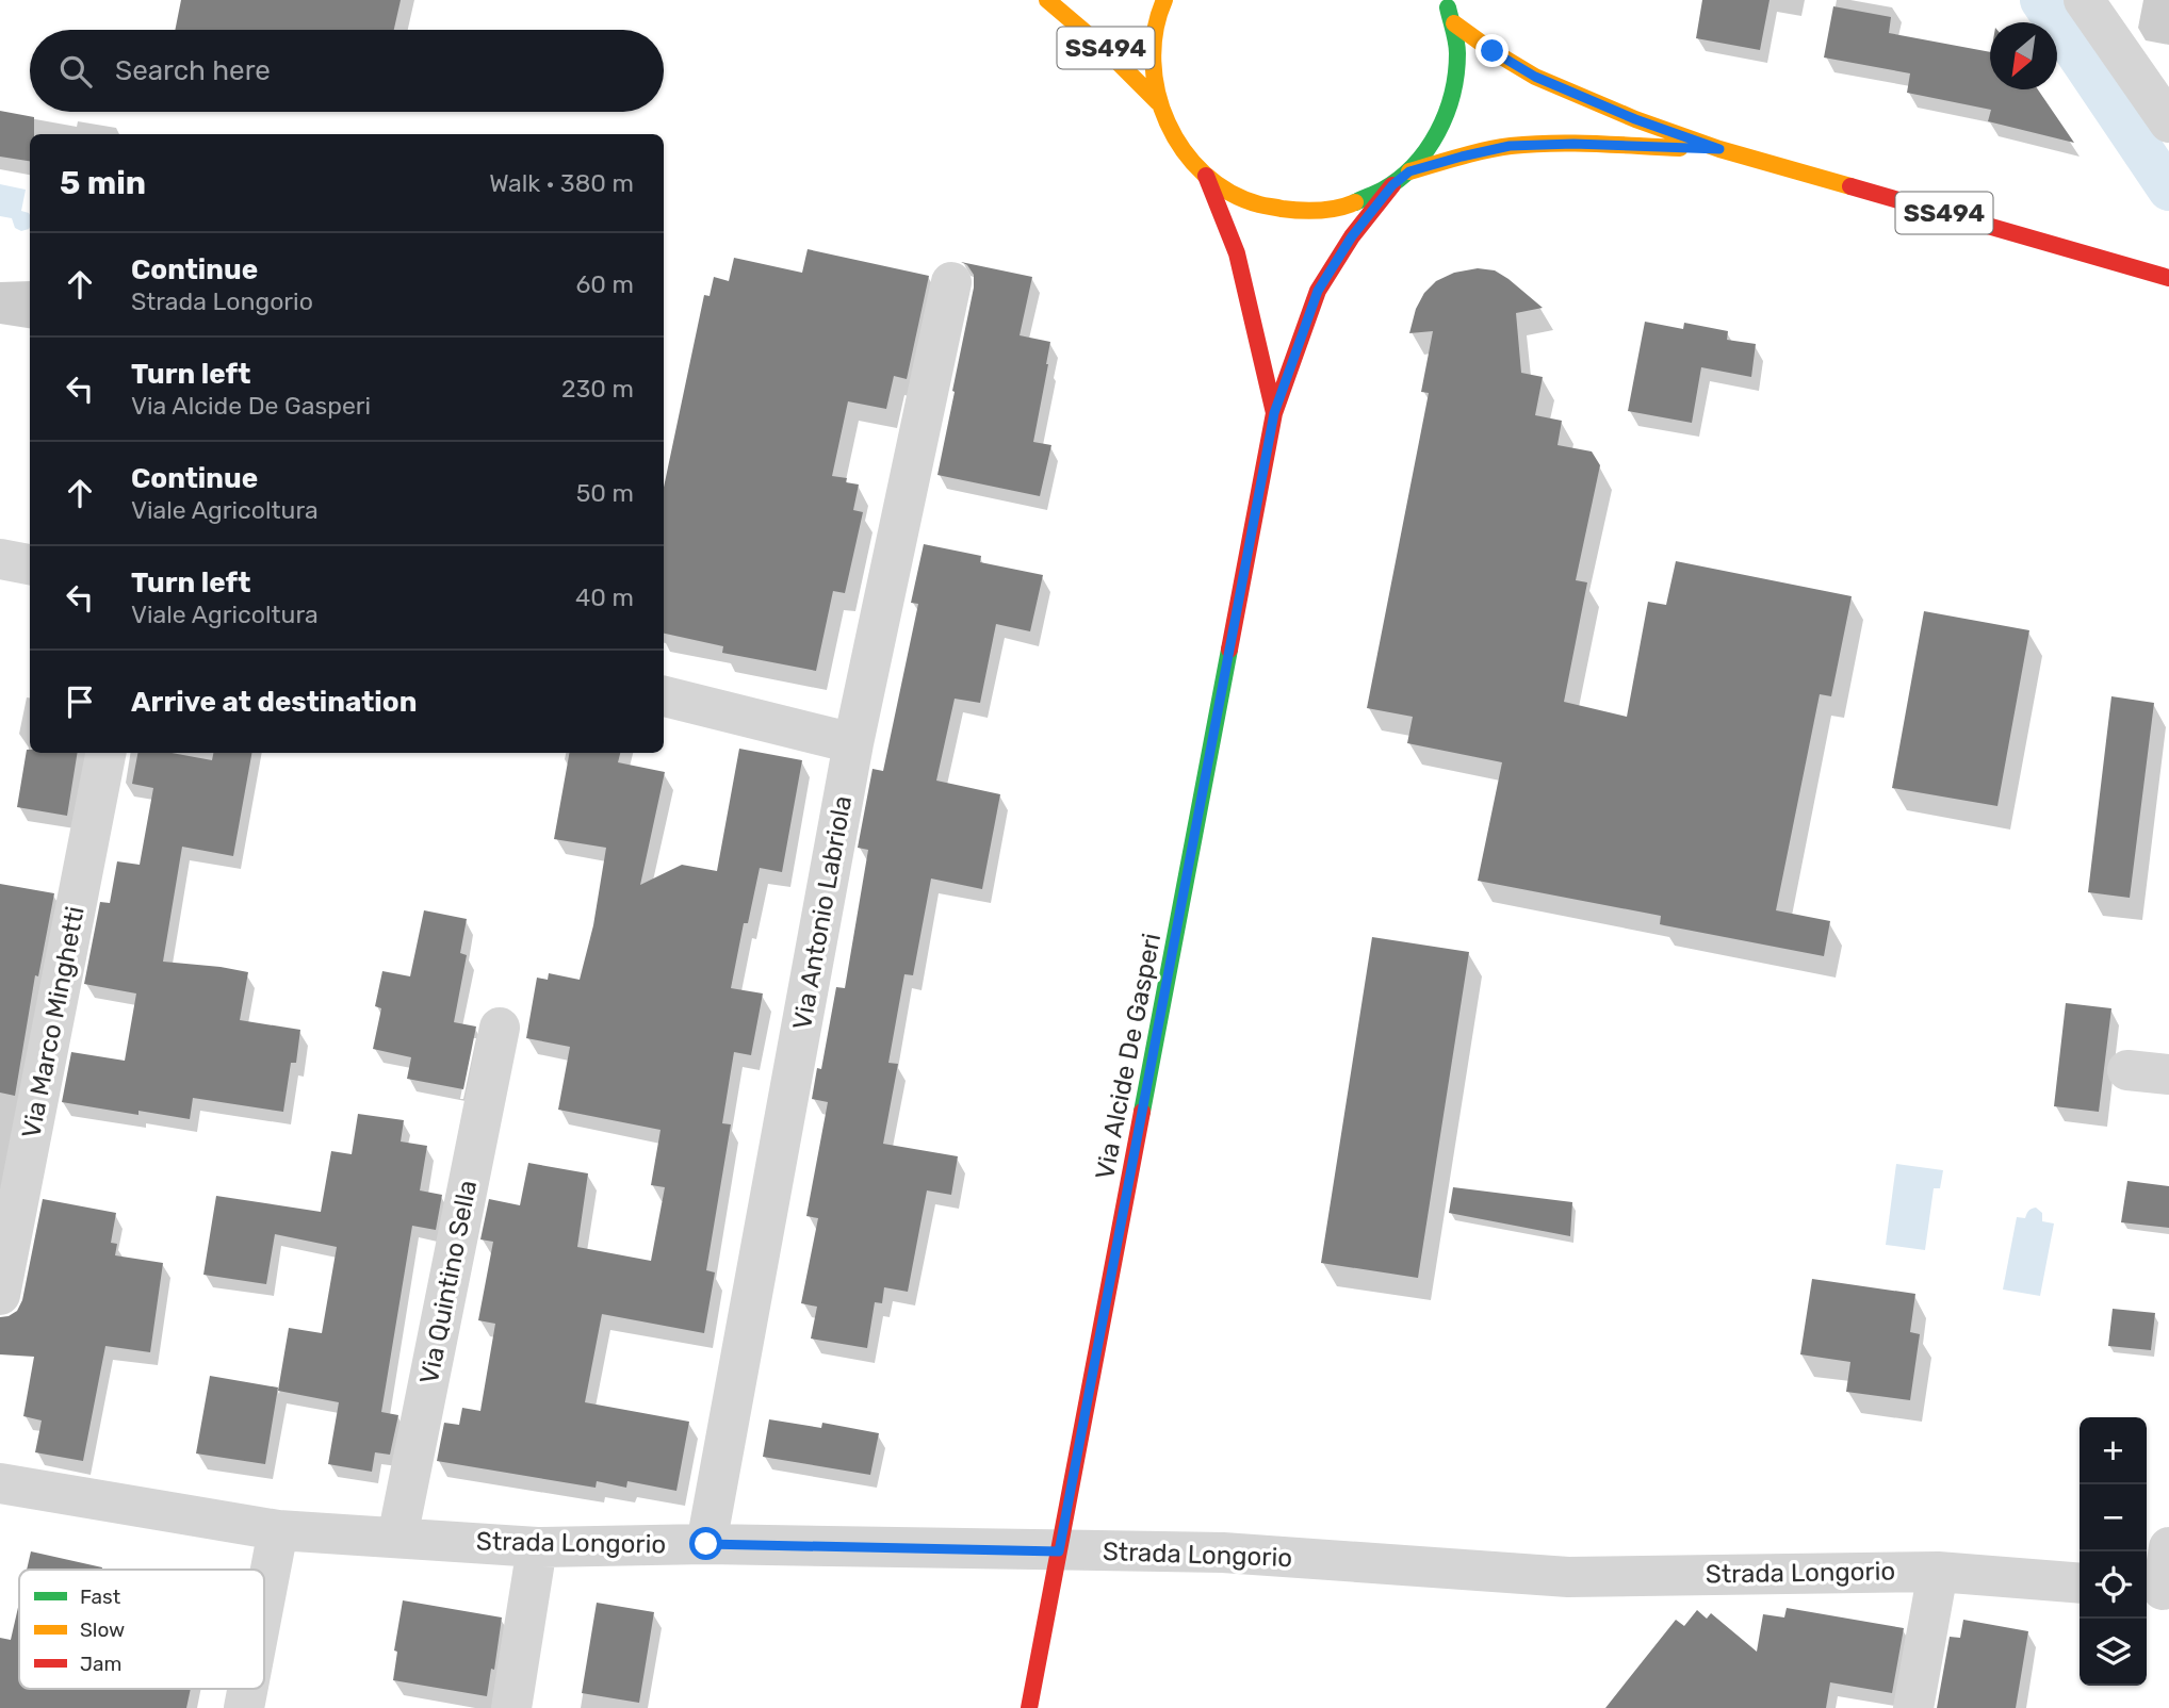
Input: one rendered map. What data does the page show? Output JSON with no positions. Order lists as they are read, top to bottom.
{
  "streets": {
    "main road": ["SS494", "Via Alcide De Gasperi"],
    "street": [
      "Via Antonio Labriola",
      "Via Marco Minghetti",
      "Via Quintino Sella",
      "Strada Longorio"
    ]
  },
  "crossings": [
    ["SS494", "Via Alcide De Gasperi"],
    ["Via Antonio Labriola", "Strada Longorio"],
    ["Via Alcide De Gasperi", "Strada Longorio"],
    ["Via Quintino Sella", "Strada Longorio"]
  ],
  "legend": ["Fast", "Slow", "Jam"],
  "north": "bottom left",
  "page": {
    "search": "Search here",
    "heading": ["5 min", "Walk · 380 m"],
    "list": [
      ["Continue", "Strada Longorio", "60 m"],
      ["Turn left", "Via Alcide De Gasperi", "230 m"],
      ["Continue", "Viale Agricoltura", "50 m"],
      ["Turn left", "Viale Agricoltura", "40 m"],
      "Arrive at destination"
    ],
    "map_buttons": ["+", "−"]
  }
}
